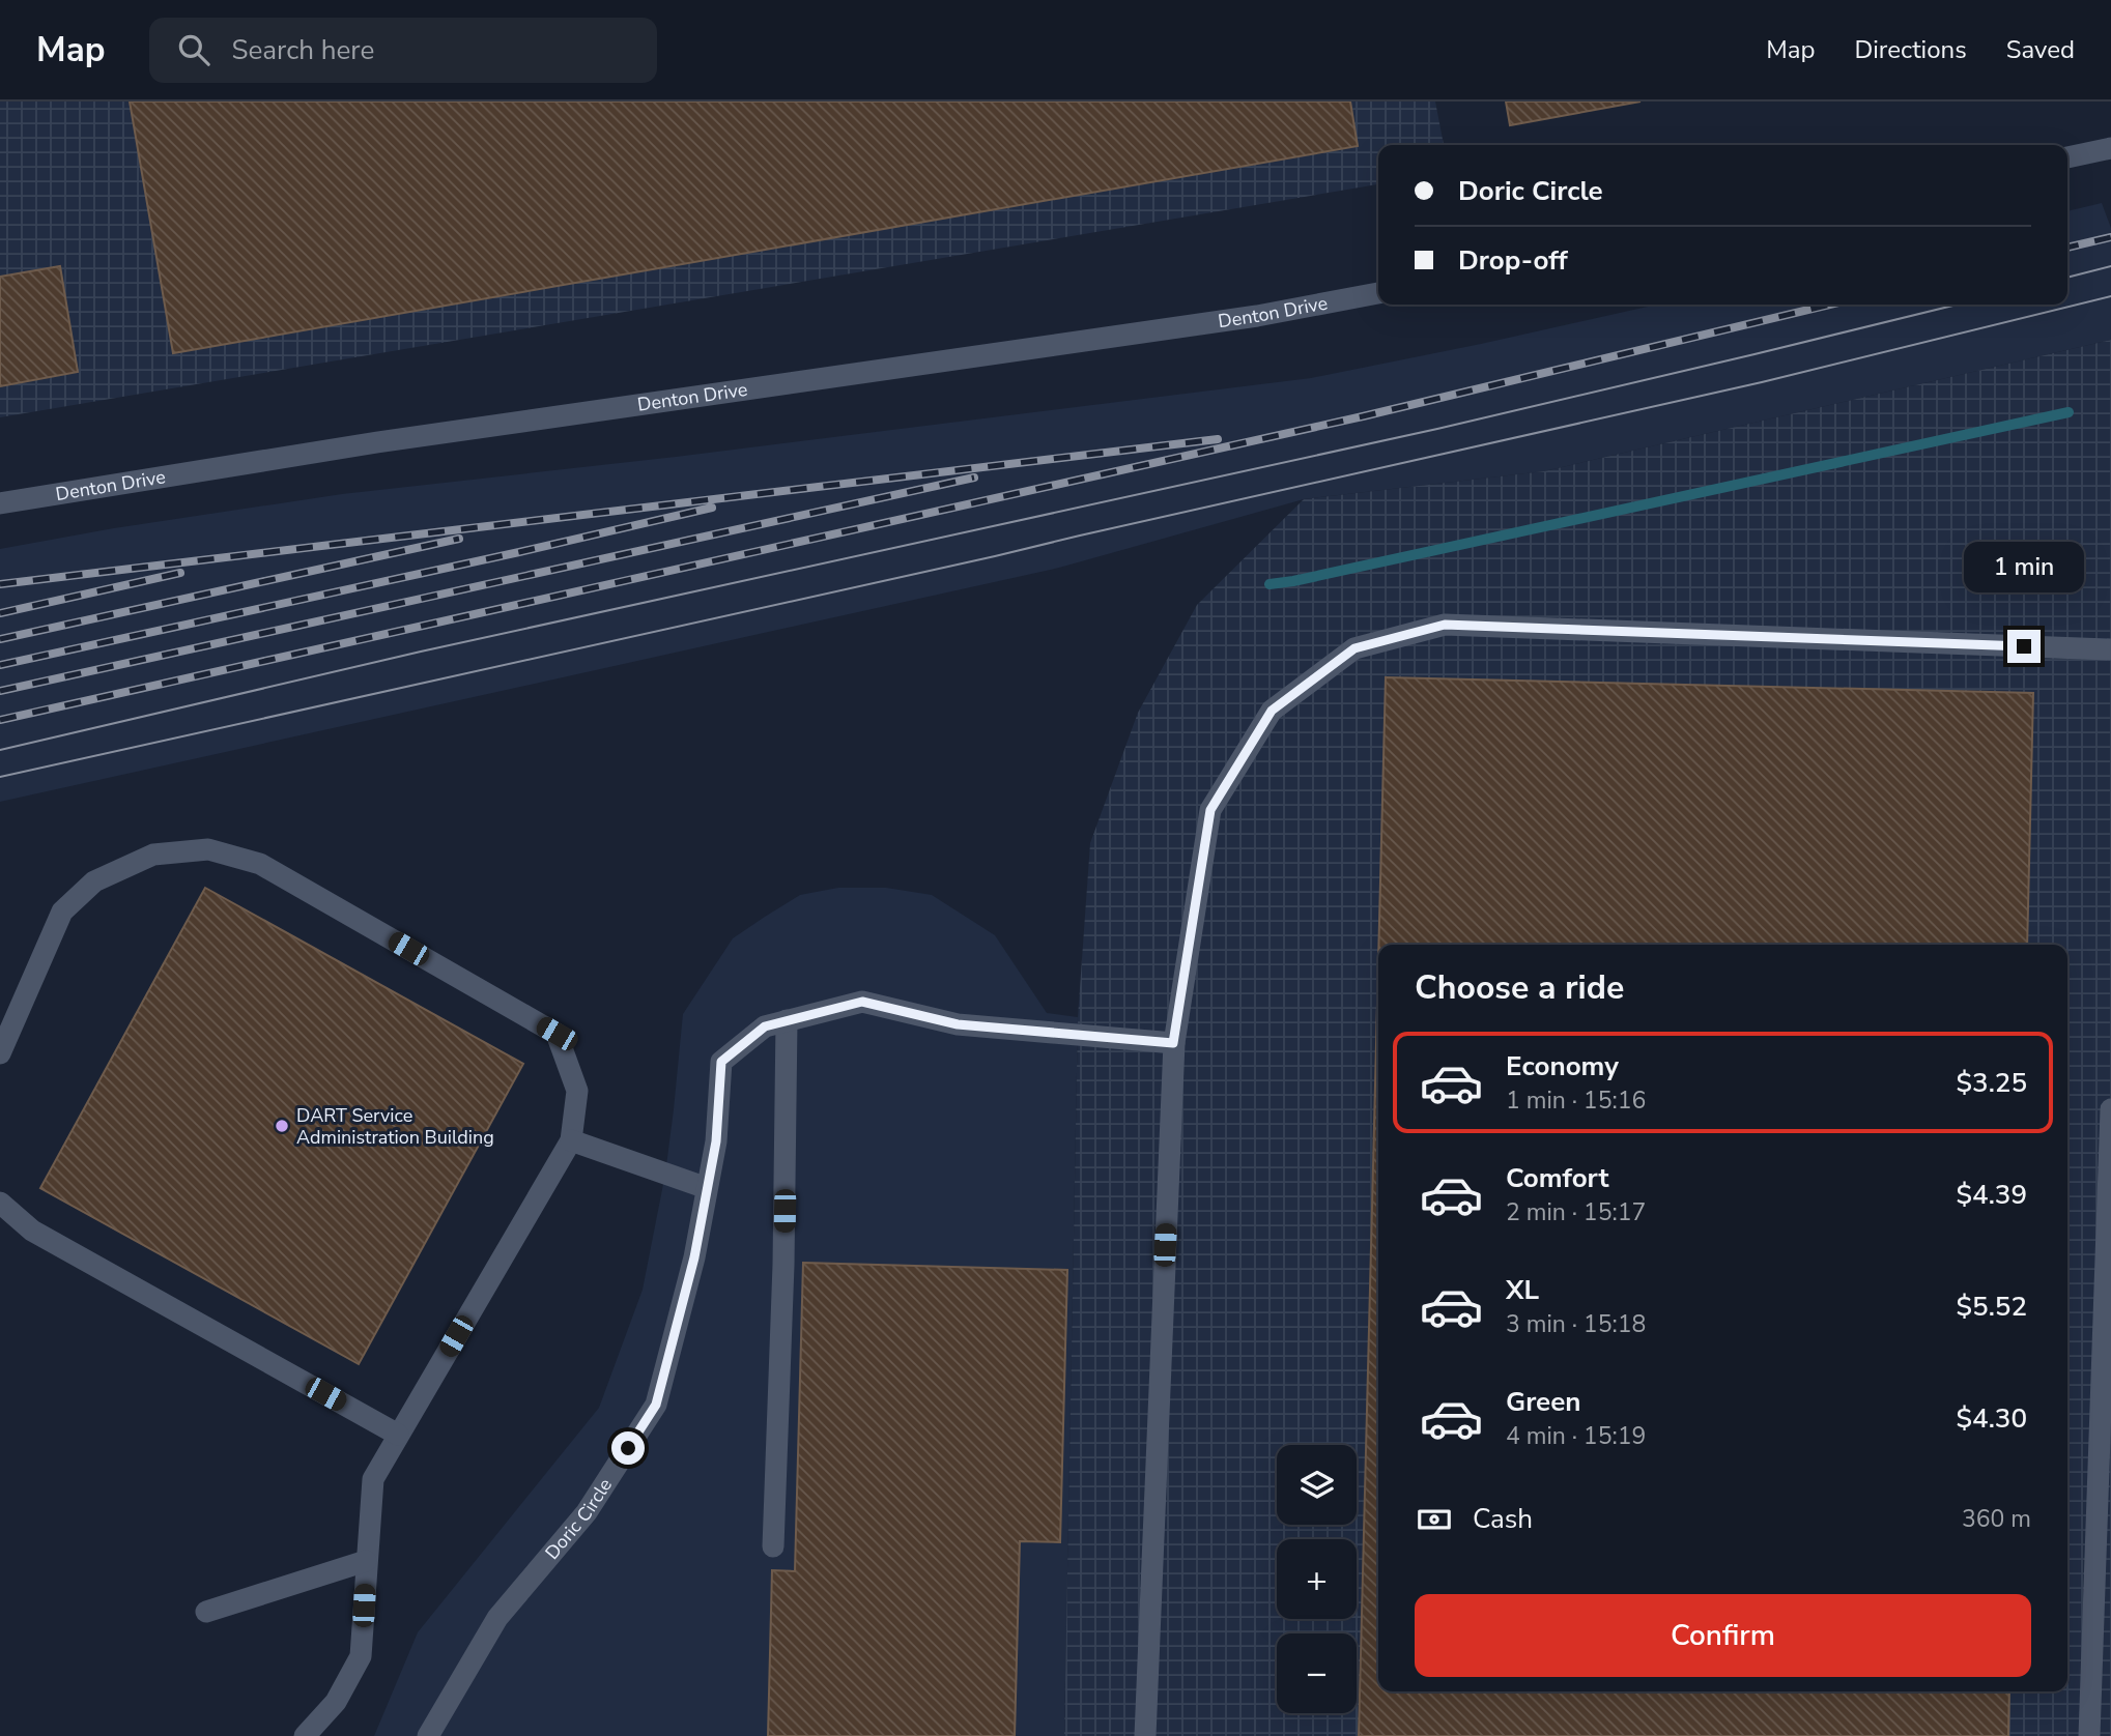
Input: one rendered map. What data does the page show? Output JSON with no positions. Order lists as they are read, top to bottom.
{
  "streets": {
    "street": ["Denton Drive", "Doric Circle"]
  },
  "places": ["DART Service Administration Building"],
  "page": {
    "header": "Map",
    "search": "Search here",
    "nav": ["Map", "Directions", "Saved"],
    "banner": ["Doric Circle", "Drop-off"],
    "bubble": "1 min",
    "heading": "Choose a ride",
    "list": [
      {
        "name": "Economy",
        "note": "1 min · 15:16",
        "value": "$3.25"
      },
      {
        "name": "Comfort",
        "note": "2 min · 15:17",
        "value": "$4.39"
      },
      {
        "name": "XL",
        "note": "3 min · 15:18",
        "value": "$5.52"
      },
      {
        "name": "Green",
        "note": "4 min · 15:19",
        "value": "$4.30"
      }
    ],
    "map_buttons": ["+", "−"],
    "pay": ["Cash", "360 m"],
    "buttons": "Confirm"
  }
}
